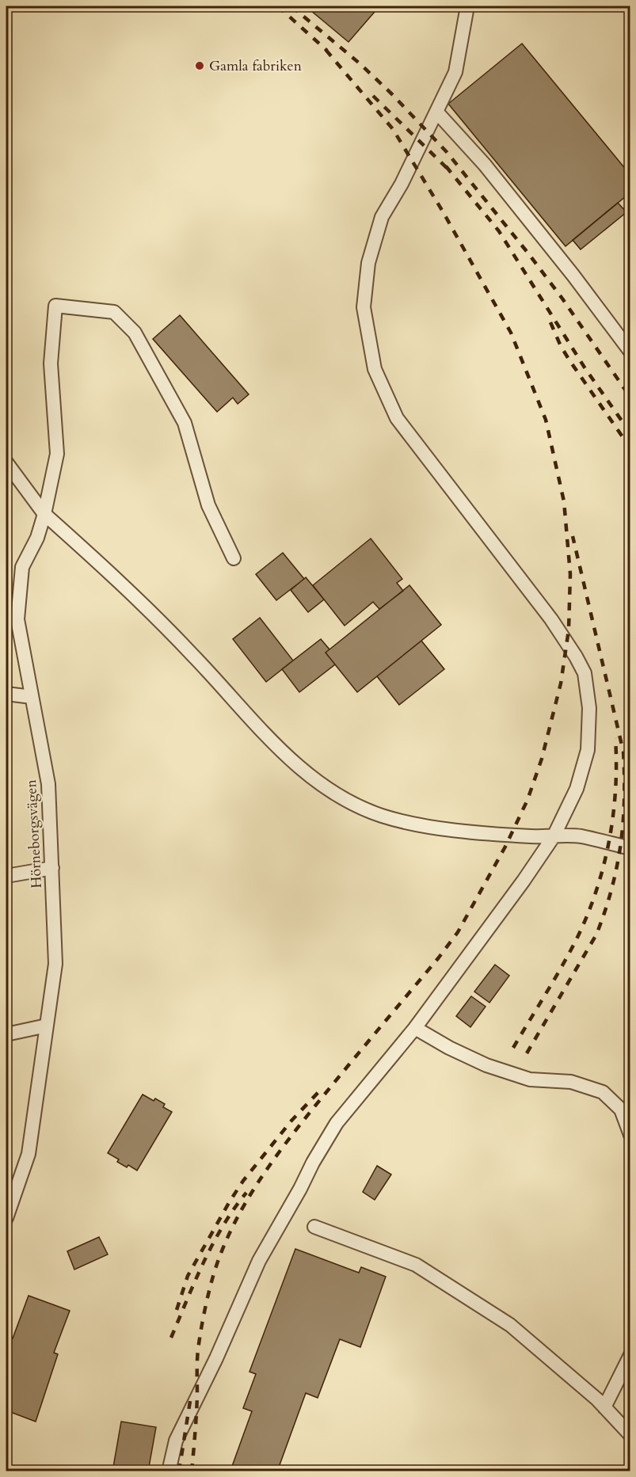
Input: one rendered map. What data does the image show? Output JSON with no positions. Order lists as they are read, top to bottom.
{
  "streets": {
    "street": ["Hörneborgsvägen"]
  },
  "places": ["Gamla fabriken"]
}
